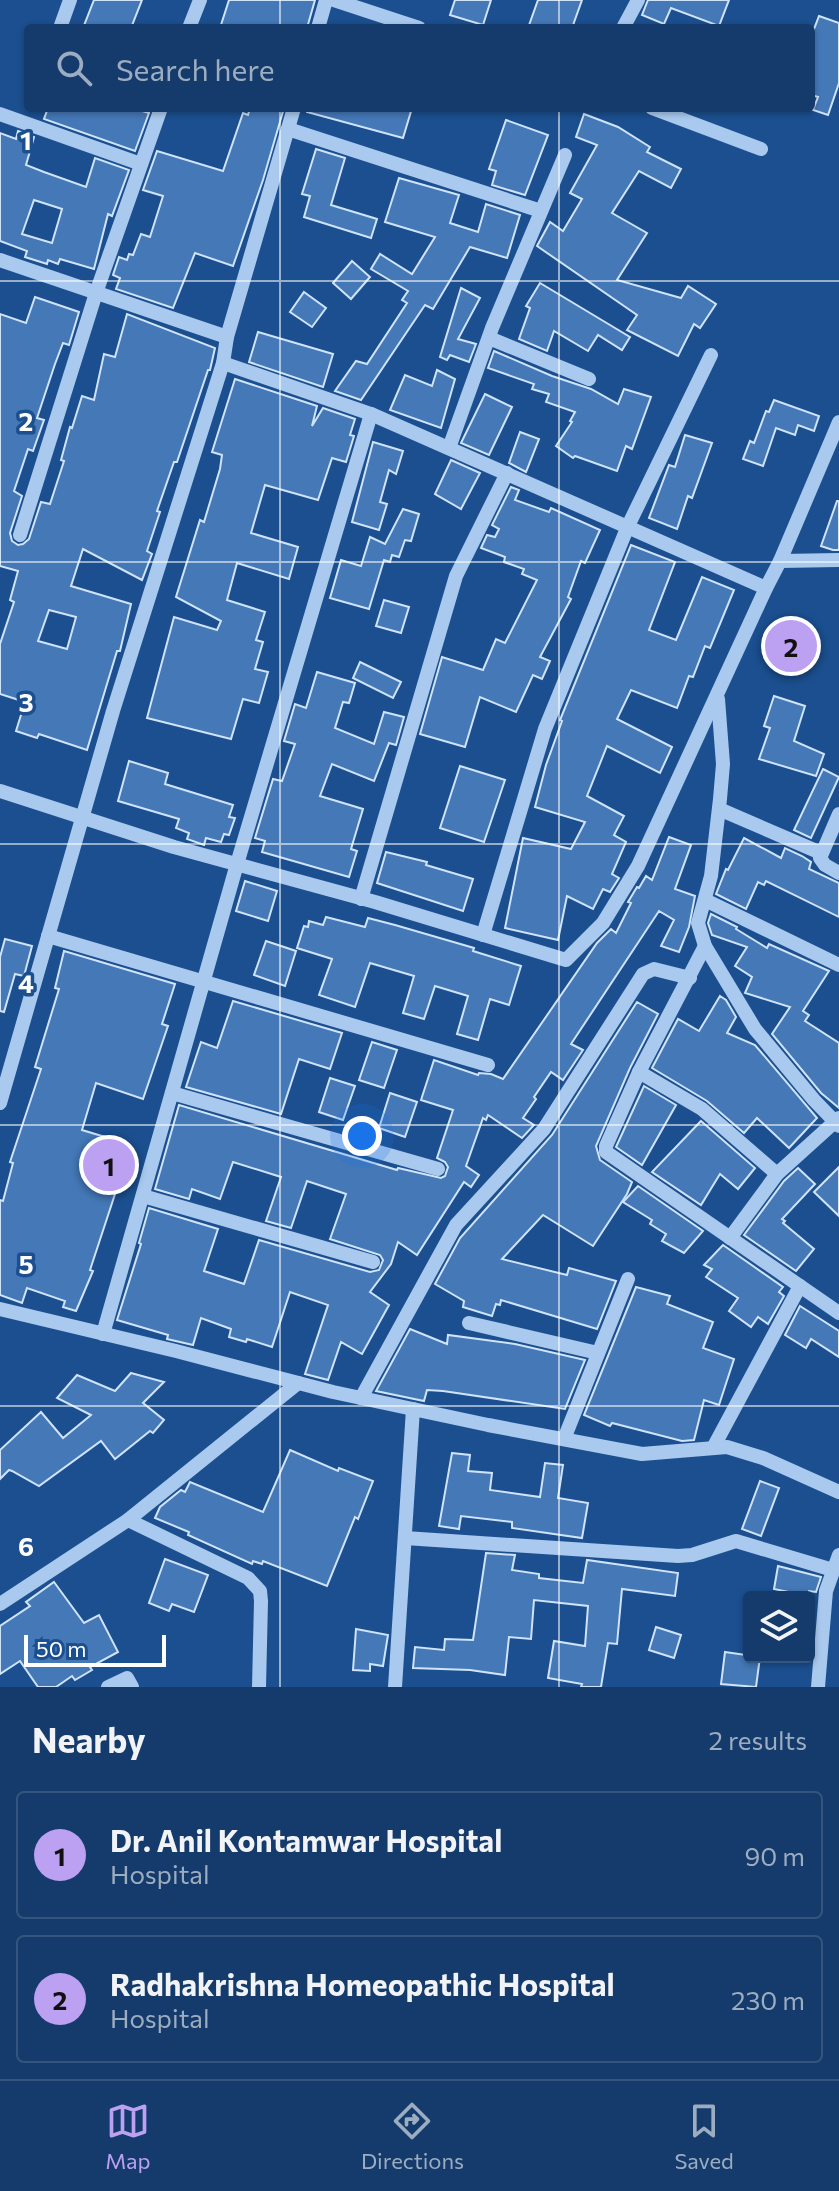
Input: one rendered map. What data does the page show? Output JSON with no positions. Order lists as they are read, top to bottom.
{
  "scale_bar": "50 m",
  "page": {
    "search": "Search here",
    "pins": ["2", "1"],
    "scale": "50 m",
    "heading": ["Nearby", "2 results"],
    "list": [
      {
        "mark": "1",
        "name": "Dr. Anil Kontamwar Hospital",
        "note": "Hospital",
        "value": "90 m"
      },
      {
        "mark": "2",
        "name": "Radhakrishna Homeopathic Hospital",
        "note": "Hospital",
        "value": "230 m"
      }
    ],
    "nav": ["Map", "Directions", "Saved"]
  },
  "grid": {
    "rows": [
      "1",
      "2",
      "3",
      "4",
      "5",
      "6"
    ]
  }
}
